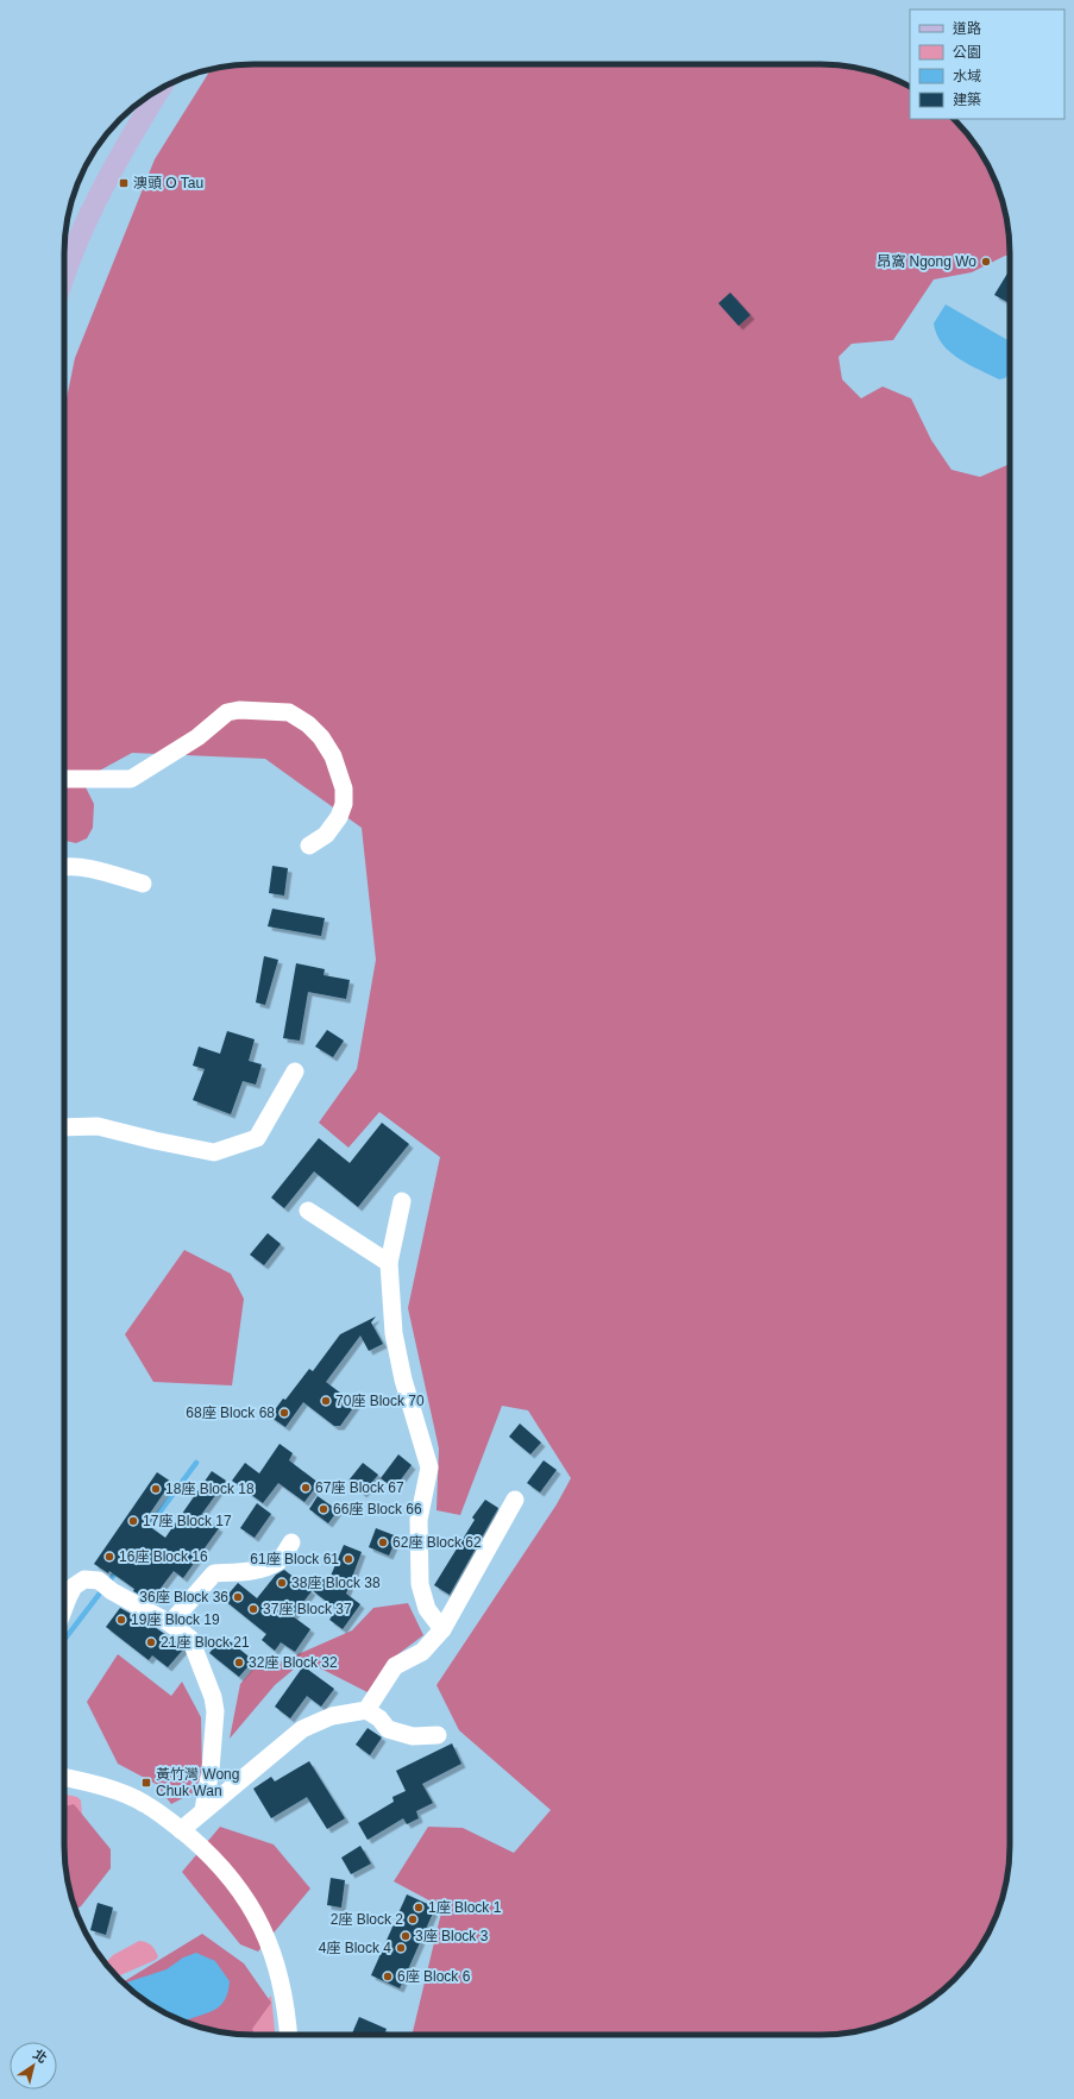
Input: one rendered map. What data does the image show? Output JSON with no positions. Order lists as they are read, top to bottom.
{
  "places": {
    "transit": ["澳頭 O Tau", "黃竹灣 Wong Chuk Wan"],
    "other": [
      "昂窩 Ngong Wo",
      "70座 Block 70",
      "68座 Block 68",
      "67座 Block 67",
      "18座 Block 18",
      "66座 Block 66",
      "17座 Block 17",
      "62座 Block 62",
      "16座 Block 16",
      "61座 Block 61",
      "38座 Block 38",
      "36座 Block 36",
      "37座 Block 37",
      "19座 Block 19",
      "21座 Block 21",
      "32座 Block 32",
      "1座 Block 1",
      "2座 Block 2",
      "3座 Block 3",
      "4座 Block 4",
      "6座 Block 6"
    ]
  },
  "legend": [
    "道路",
    "公園",
    "水域",
    "建築"
  ],
  "north": "top right"
}
